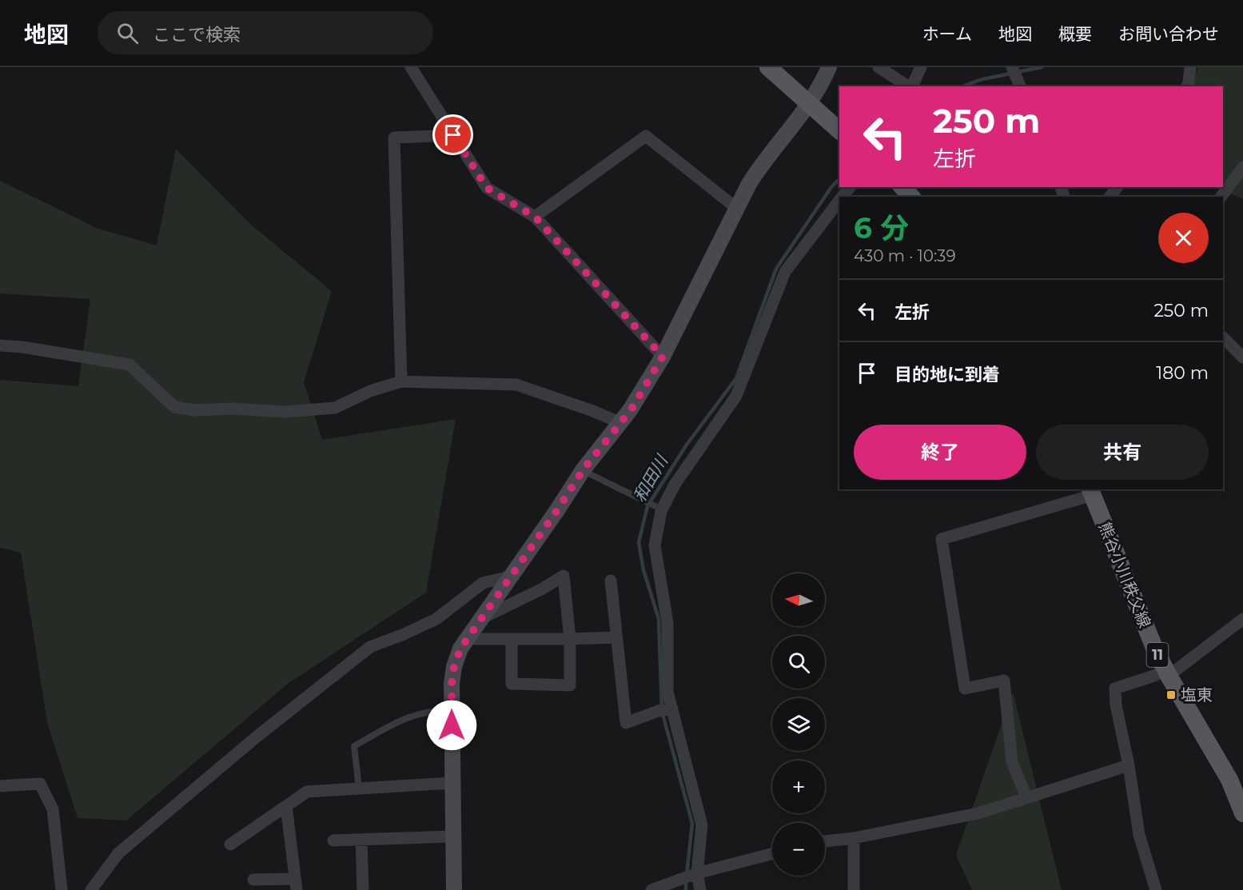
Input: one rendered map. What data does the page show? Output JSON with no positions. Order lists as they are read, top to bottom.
{
  "streets": {
    "main road": ["熊谷小川秩父線", "11"]
  },
  "water": ["和田川"],
  "places": {
    "transit": ["塩東"]
  },
  "north": "left",
  "page": {
    "header": "地図",
    "search": "ここで検索",
    "nav": [
      "ホーム",
      "地図",
      "概要",
      "お問い合わせ"
    ],
    "turn": ["250 m", "左折"],
    "heading": ["6 分", "430 m · 10:39"],
    "list": [
      {
        "name": "左折",
        "value": "250 m"
      },
      {
        "name": "目的地に到着",
        "value": "180 m"
      }
    ],
    "buttons": ["終了", "共有"],
    "map_buttons": ["+", "−"]
  }
}
